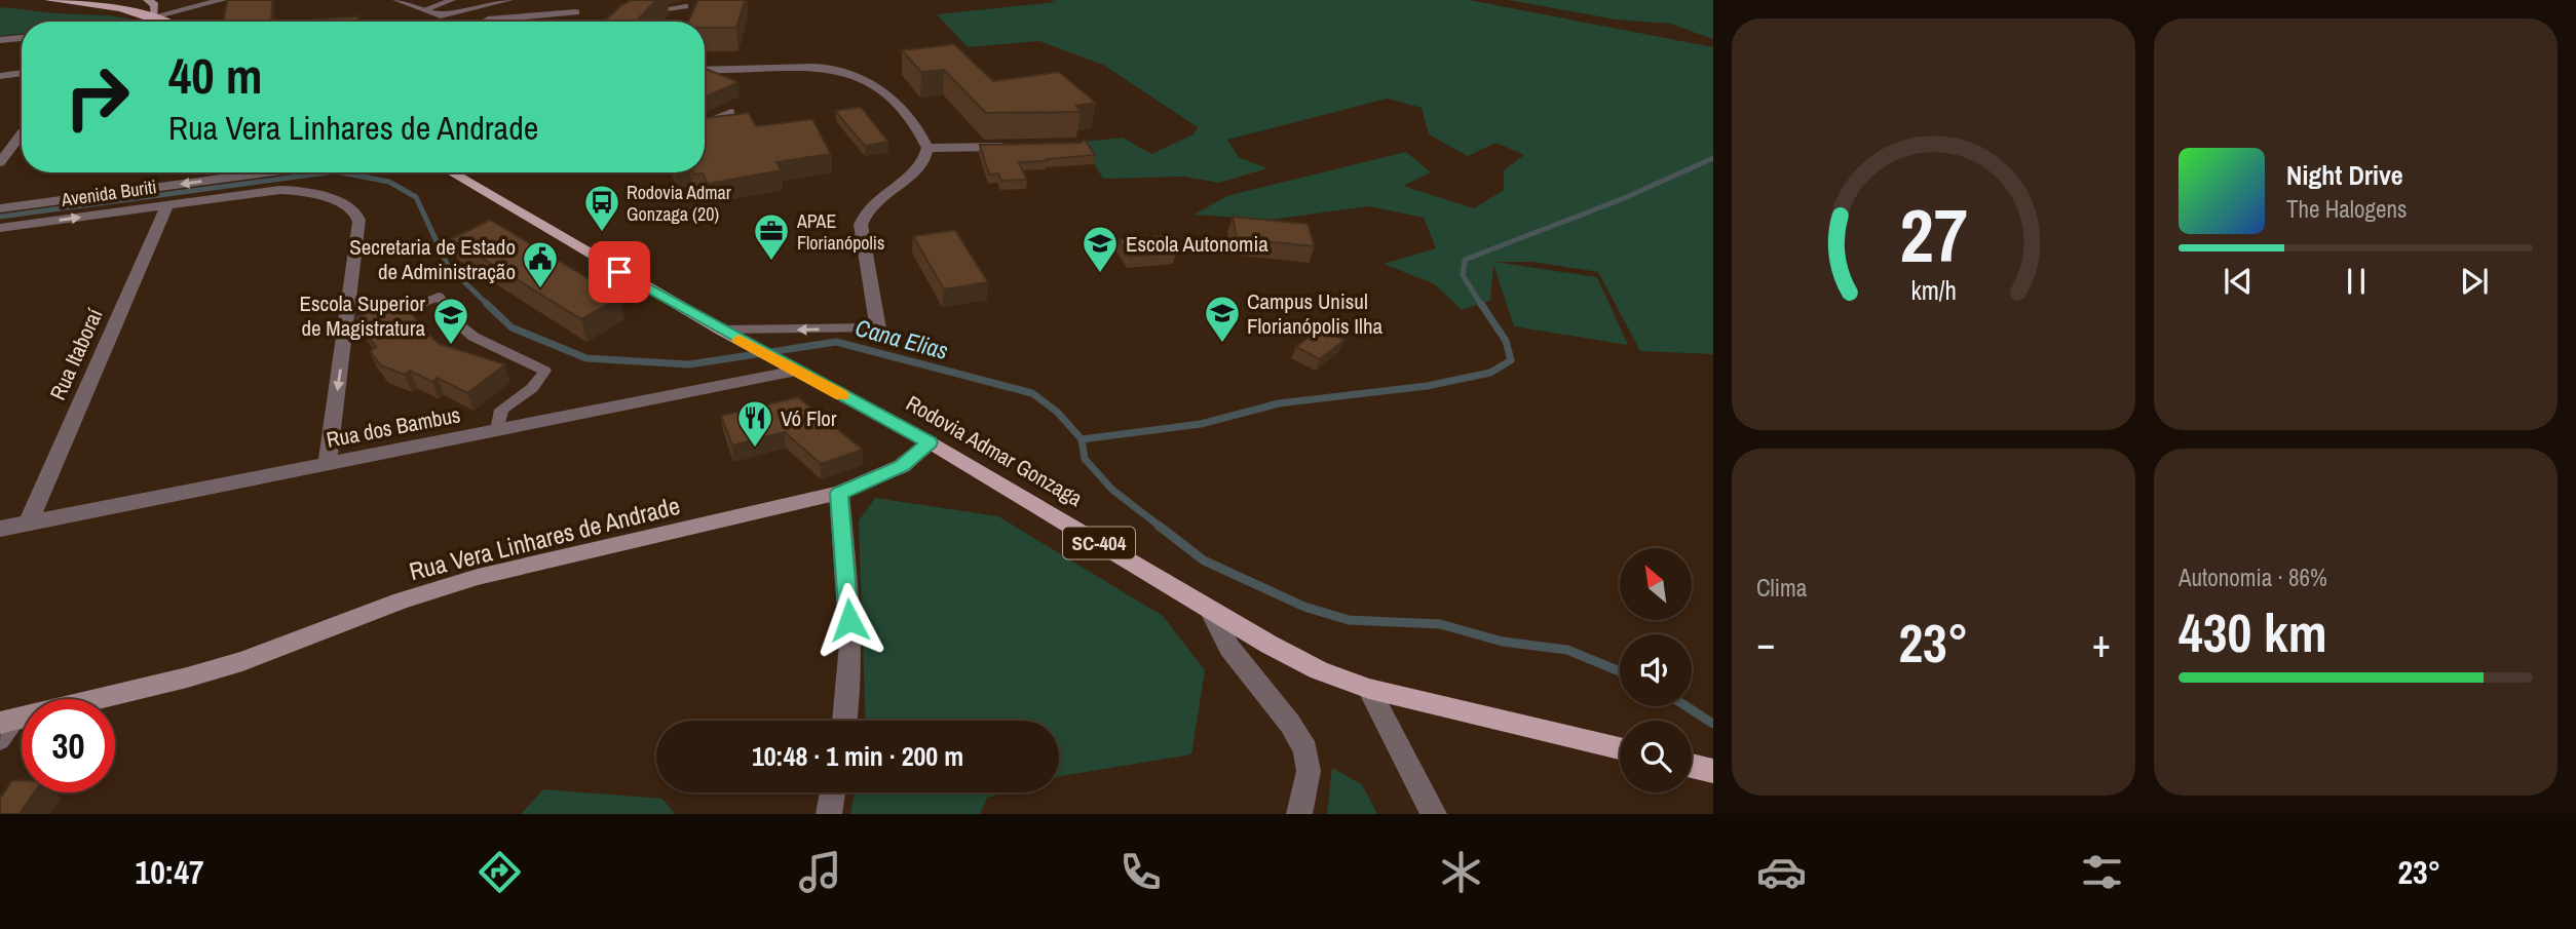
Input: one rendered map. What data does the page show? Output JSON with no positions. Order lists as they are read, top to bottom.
{
  "streets": {
    "main road": ["Rodovia Admar Gonzaga", "Rua Vera Linhares de Andrade", "SC-404"],
    "street": ["Avenida Buriti", "Rua Itaboraí", "Rua dos Bambus"]
  },
  "crossings": [
    ["Avenida Buriti", "Rua Itaboraí"],
    ["Rua Itaboraí", "Rua dos Bambus"],
    ["Rua dos Bambus", "Rodovia Admar Gonzaga"],
    ["Rodovia Admar Gonzaga", "Rua Vera Linhares de Andrade"]
  ],
  "water": ["Cana Elias"],
  "places": {
    "bus stop": ["Rodovia Admar Gonzaga (20)"],
    "office": ["APAE Florianópolis"],
    "school or university": ["Escola Autonomia", "Campus Unisul Florianópolis Ilha", "Escola Superior de Magistratura"],
    "public building": ["Secretaria de Estado de Administração"],
    "restaurant": ["Vó Flor"]
  },
  "north": "top left",
  "page": {
    "turn": ["40 m", "Rua Vera Linhares de Andrade"],
    "song": ["Night Drive", "The Halogens"],
    "tile": [
      "Clima",
      ["Autonomia · 86%", "430 km"]
    ],
    "heat": ["−", "23°", "+"],
    "limit": "30",
    "trip": "10:48 · 1 min · 200 m",
    "tabs": ["10:47", "23°"],
    "gauge": ["27", "km/h"]
  }
}
